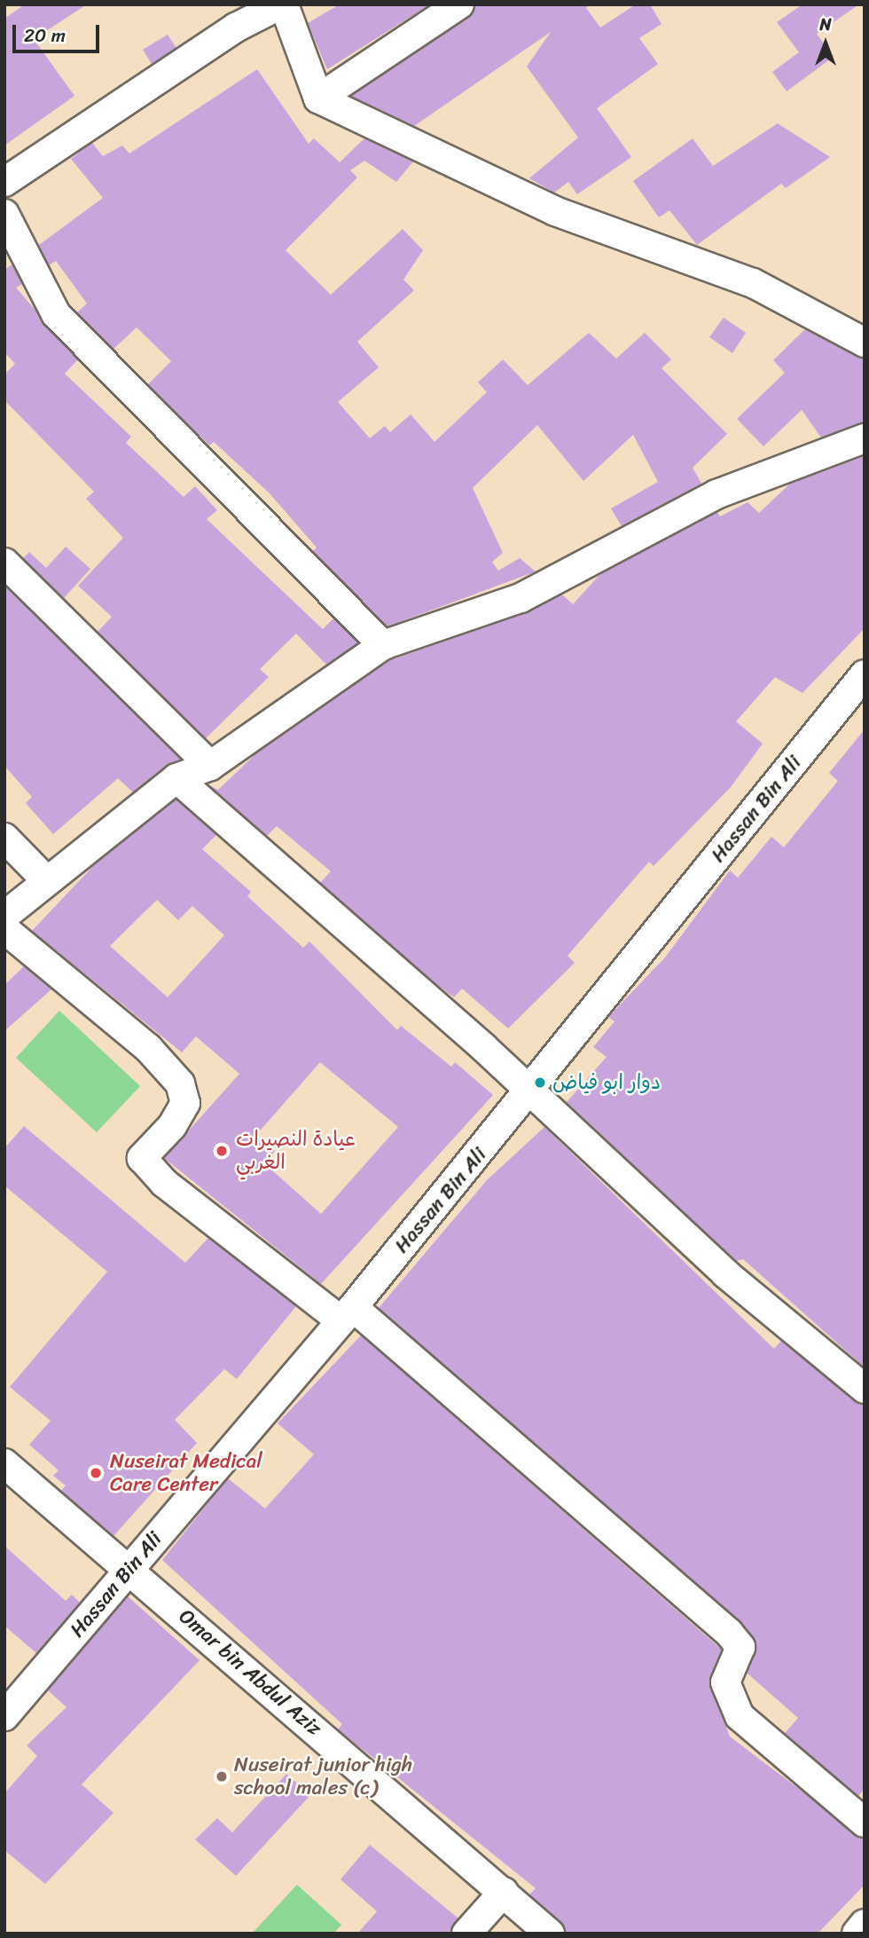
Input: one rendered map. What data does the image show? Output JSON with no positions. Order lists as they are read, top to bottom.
{
  "streets": {
    "street": ["Hassan Bin Ali", "Omar bin Abdul Aziz"]
  },
  "crossings": [
    ["Hassan Bin Ali", "Omar bin Abdul Aziz"]
  ],
  "places": [
    "دوار ابو فياض",
    "عيادة النصيرات الغربي",
    "Nuseirat Medical Care Center",
    "Nuseirat junior high school males (c)"
  ],
  "scale_bar": "20 m",
  "north": "top"
}
